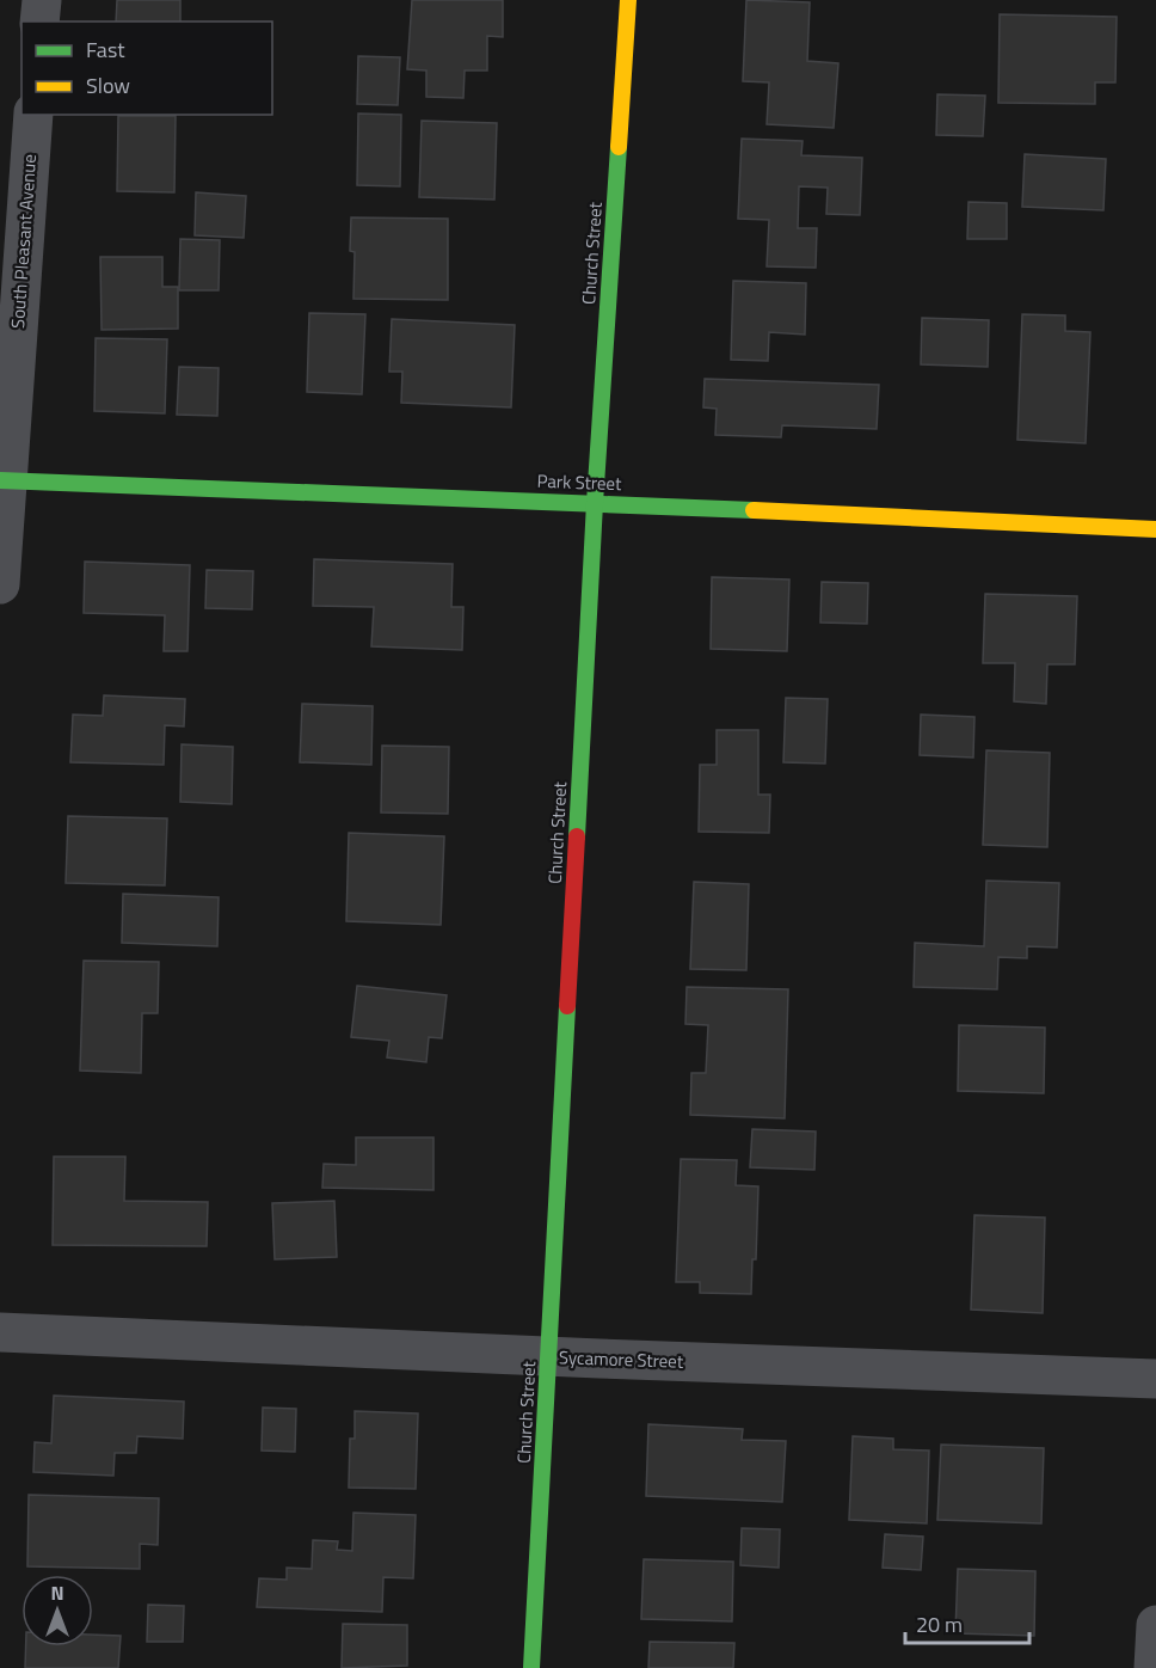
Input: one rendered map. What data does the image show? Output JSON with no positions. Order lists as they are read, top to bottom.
{
  "streets": {
    "street": [
      "South Pleasant Avenue",
      "Church Street",
      "Park Street",
      "Sycamore Street"
    ]
  },
  "crossings": [
    ["South Pleasant Avenue", "Park Street"],
    ["Church Street", "Park Street"],
    ["Church Street", "Sycamore Street"]
  ],
  "legend": ["Fast", "Slow"],
  "scale_bar": "20 m",
  "north": "top"
}
